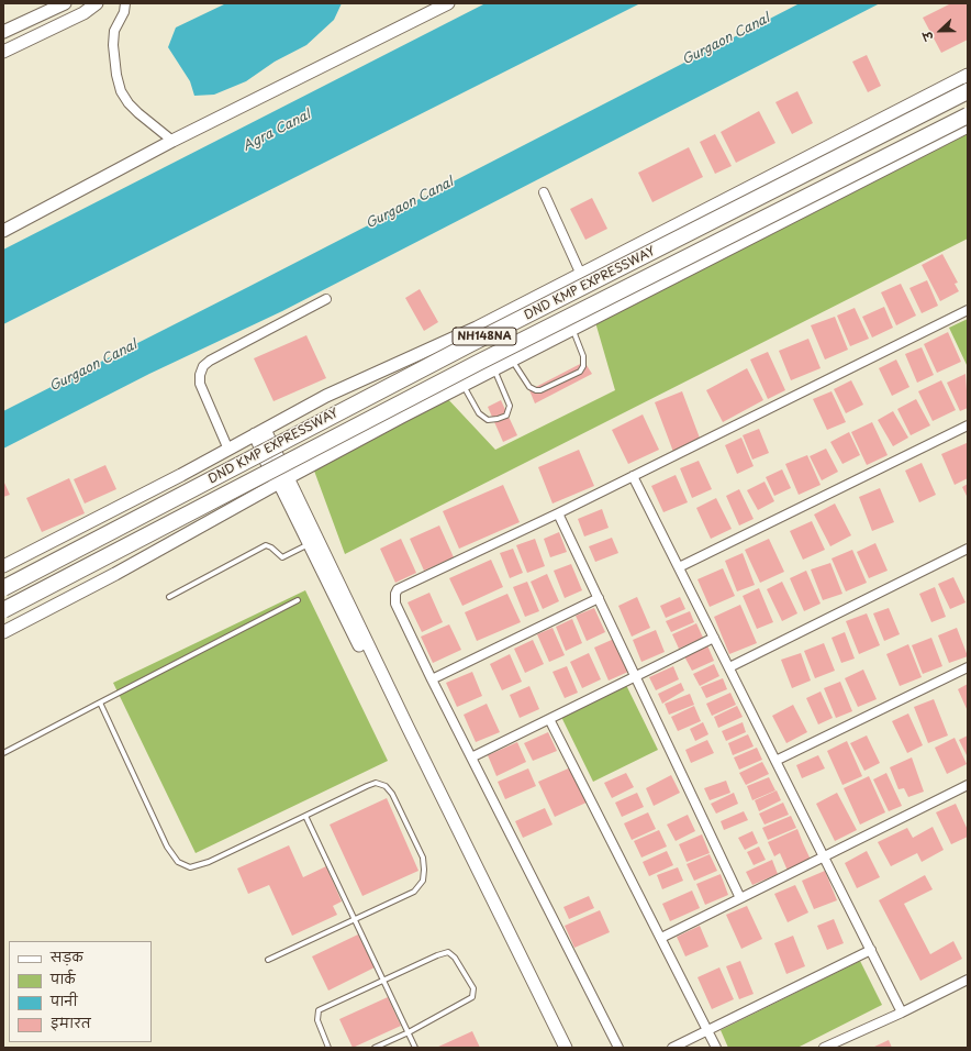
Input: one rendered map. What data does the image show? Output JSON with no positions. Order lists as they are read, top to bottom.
{
  "streets": {
    "highway": ["DND KMP EXPRESSWAY", "NH148NA"]
  },
  "water": ["Gurgaon Canal", "Agra Canal"],
  "legend": [
    "सड़क",
    "पार्क",
    "पानी",
    "इमारत"
  ],
  "north": "left"
}
